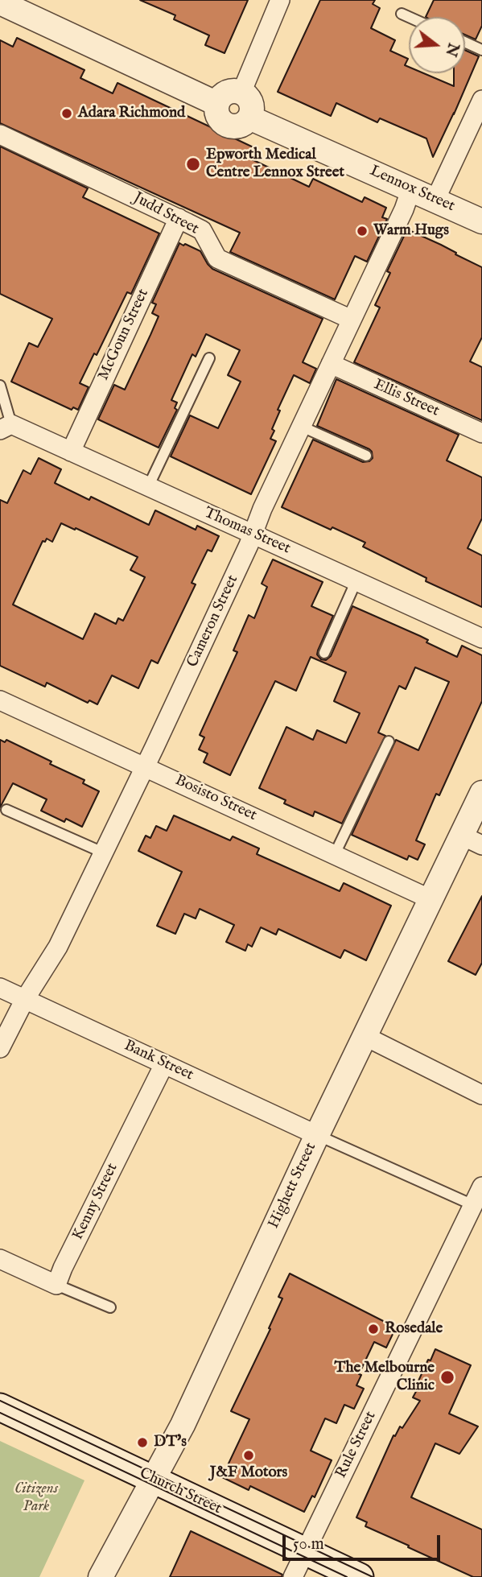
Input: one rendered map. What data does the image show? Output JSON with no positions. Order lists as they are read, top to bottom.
{
  "streets": {
    "main road": ["Church Street"],
    "street": [
      "Lennox Street",
      "Judd Street",
      "McGoun Street",
      "Ellis Street",
      "Thomas Street",
      "Cameron Street",
      "Bosisto Street",
      "Bank Street",
      "Highett Street",
      "Kenny Street",
      "Rule Street"
    ]
  },
  "crossings": [
    ["Lennox Street", "Cameron Street"],
    ["Judd Street", "McGoun Street"],
    ["Judd Street", "Cameron Street"],
    ["McGoun Street", "Thomas Street"],
    ["Ellis Street", "Cameron Street"],
    ["Thomas Street", "Cameron Street"],
    ["Cameron Street", "Bosisto Street"],
    ["Cameron Street", "Bank Street"],
    ["Bosisto Street", "Highett Street"],
    ["Bank Street", "Highett Street"],
    ["Bank Street", "Kenny Street"],
    ["Highett Street", "Church Street"],
    ["Rule Street", "Church Street"]
  ],
  "parks": ["Citizens Park"],
  "places": [
    "Adara Richmond",
    "Epworth Medical Centre Lennox Street",
    "Warm Hugs",
    "Rosedale",
    "The Melbourne Clinic",
    "DT's",
    "J&F Motors"
  ],
  "scale_bar": "50 m",
  "north": "right"
}
